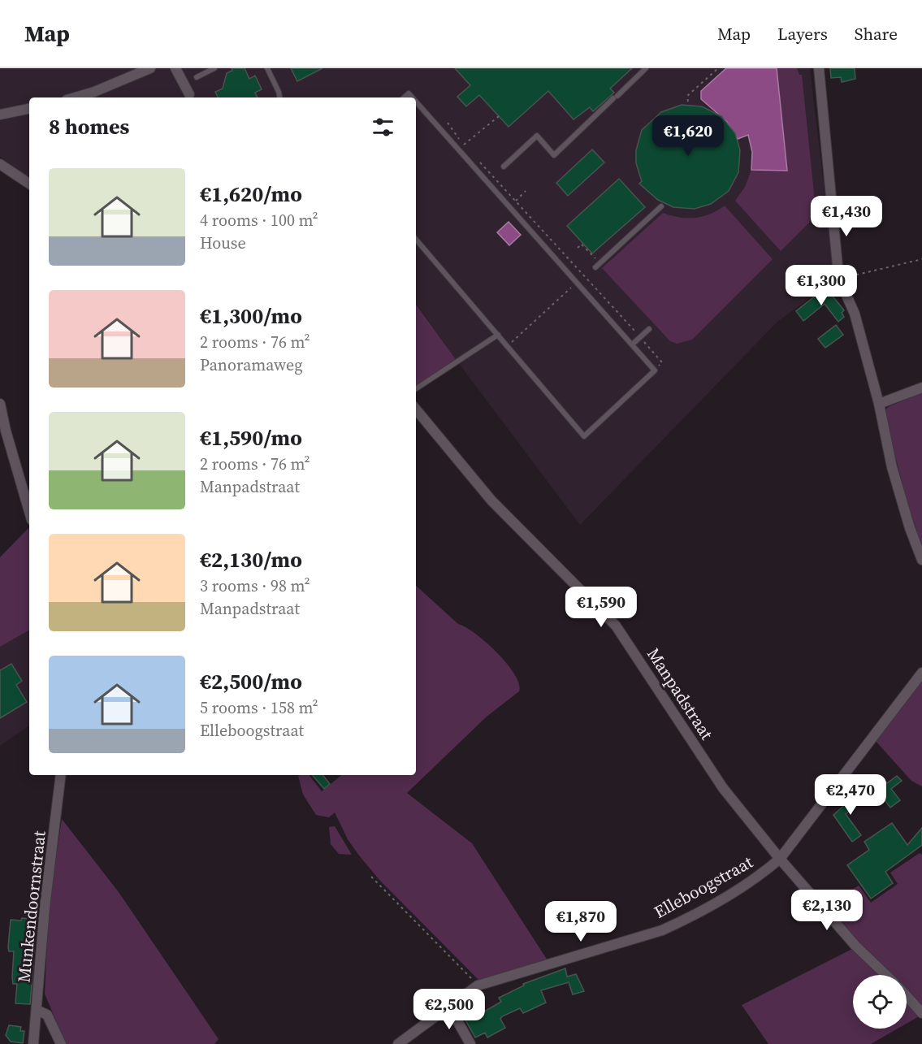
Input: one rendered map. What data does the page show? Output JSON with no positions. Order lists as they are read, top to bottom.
{
  "streets": {
    "street": ["Manpadstraat", "Elleboogstraat", "Munkendoornstraat"]
  },
  "crossings": [
    ["Manpadstraat", "Elleboogstraat"]
  ],
  "page": {
    "header": "Map",
    "nav": ["Map", "Layers", "Share"],
    "heading": "8 homes",
    "price": [
      "€1,620",
      "€1,430",
      "€1,300",
      "€1,590",
      "€2,470",
      "€2,130",
      "€1,870",
      "€2,500"
    ],
    "list": [
      {
        "name": "€1,620/mo",
        "note": "4 rooms · 100 m² · House"
      },
      {
        "name": "€1,300/mo",
        "note": "2 rooms · 76 m² · Panoramaweg"
      },
      {
        "name": "€1,590/mo",
        "note": "2 rooms · 76 m² · Manpadstraat"
      },
      {
        "name": "€2,130/mo",
        "note": "3 rooms · 98 m² · Manpadstraat"
      },
      {
        "name": "€2,500/mo",
        "note": "5 rooms · 158 m² · Elleboogstraat"
      }
    ]
  }
}
